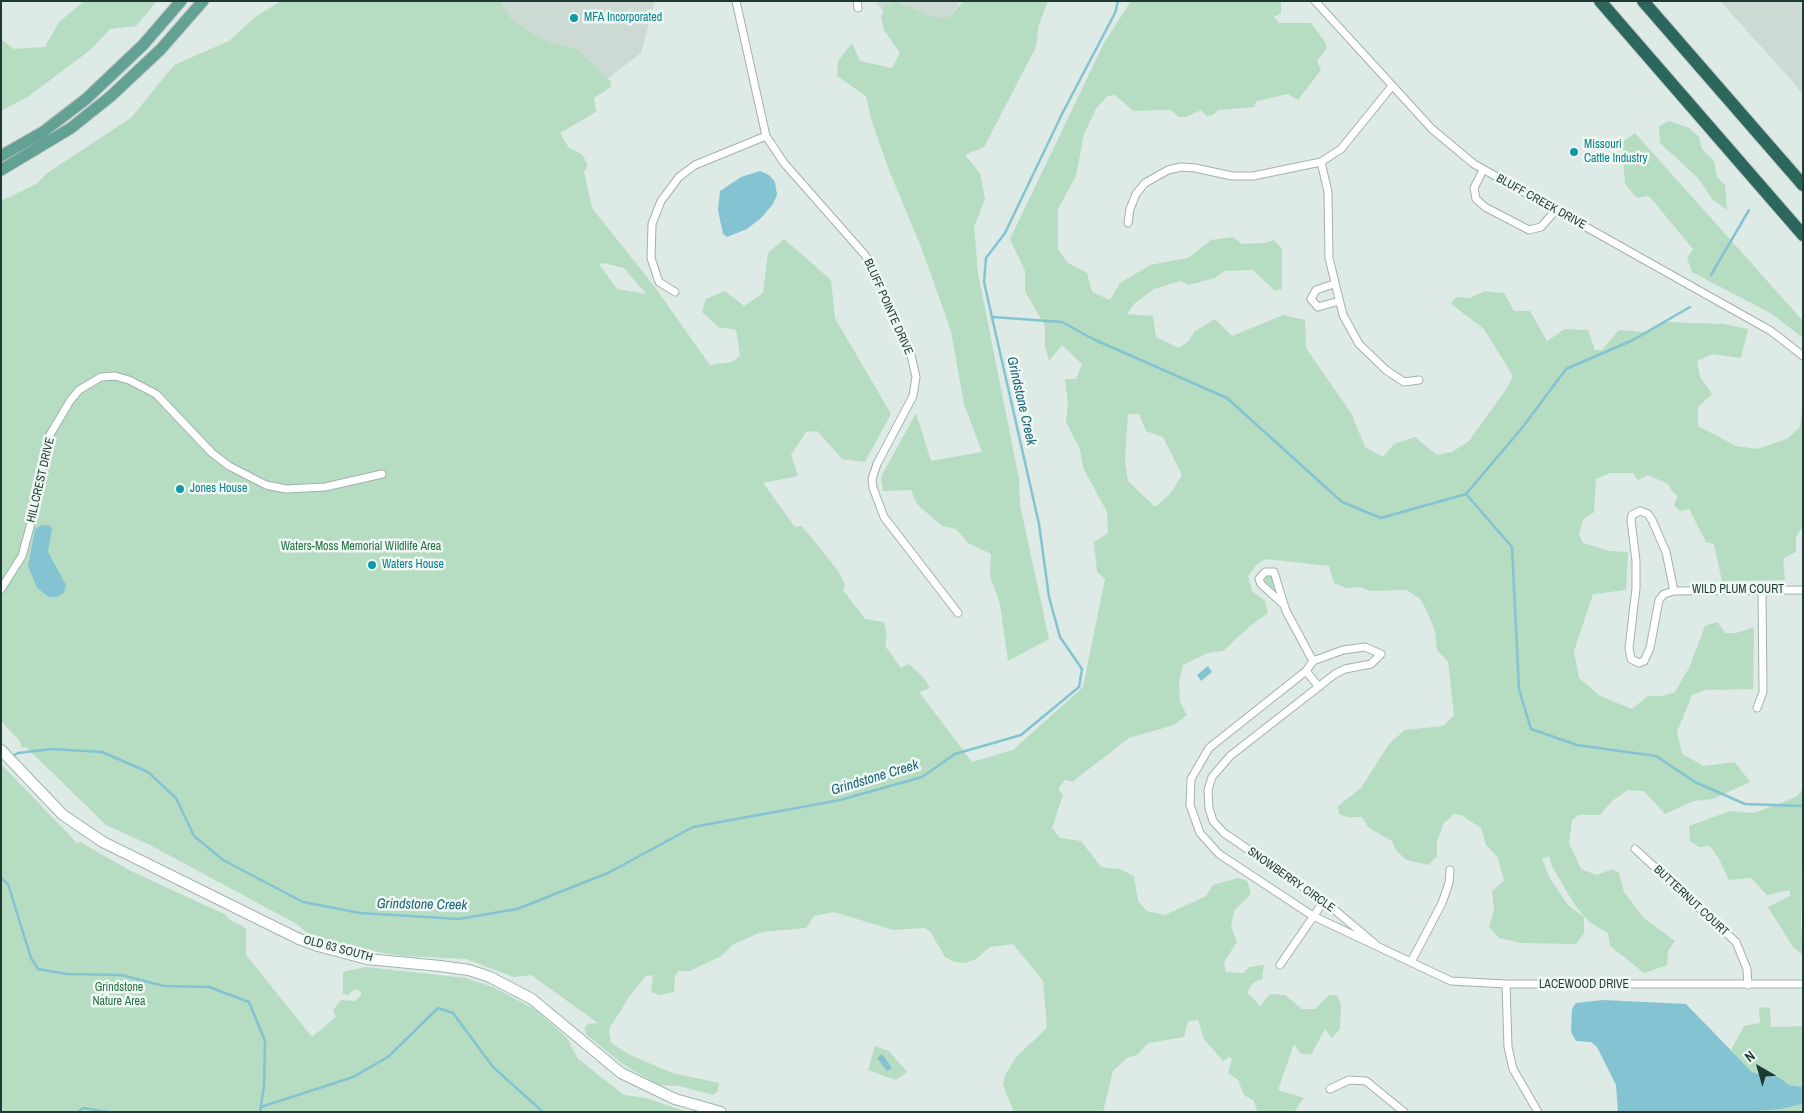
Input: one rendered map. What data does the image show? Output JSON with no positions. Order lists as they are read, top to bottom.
{
  "streets": {
    "main road": ["OLD 63 SOUTH"],
    "street": [
      "BLUFF CREEK DRIVE",
      "BLUFF POINTE DRIVE",
      "HILLCREST DRIVE",
      "WILD PLUM COURT",
      "SNOWBERRY CIRCLE",
      "BUTTERNUT COURT",
      "LACEWOOD DRIVE"
    ]
  },
  "crossings": [
    ["SNOWBERRY CIRCLE", "LACEWOOD DRIVE"],
    ["BUTTERNUT COURT", "LACEWOOD DRIVE"]
  ],
  "water": ["Grindstone Creek"],
  "parks": ["Waters-Moss Memorial Wildlife Area", "Grindstone Nature Area"],
  "places": [
    "MFA Incorporated",
    "Missouri Cattle Industry",
    "Jones House",
    "Waters House"
  ],
  "north": "top left"
}
